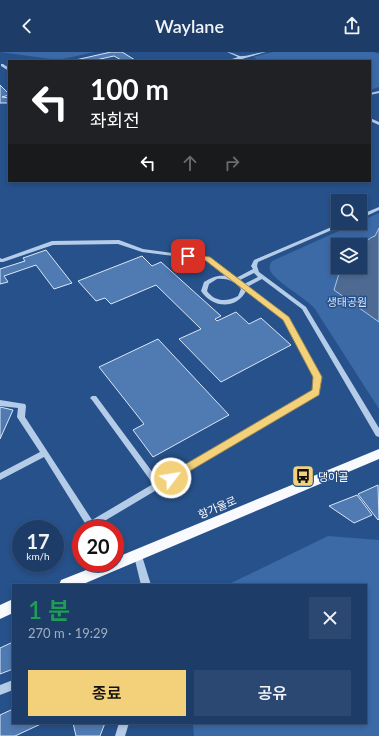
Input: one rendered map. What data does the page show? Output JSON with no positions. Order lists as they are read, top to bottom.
{
  "streets": {
    "main road": ["항가울로"]
  },
  "parks": ["생태공원"],
  "places": {
    "bus stop": ["댕이골"]
  },
  "page": {
    "header": "Waylane",
    "turn": ["100 m", "좌회전"],
    "speed": "17 km/h",
    "limit": "20",
    "heading": ["1 분", "270 m · 19:29"],
    "buttons": ["종료", "공유"]
  }
}
